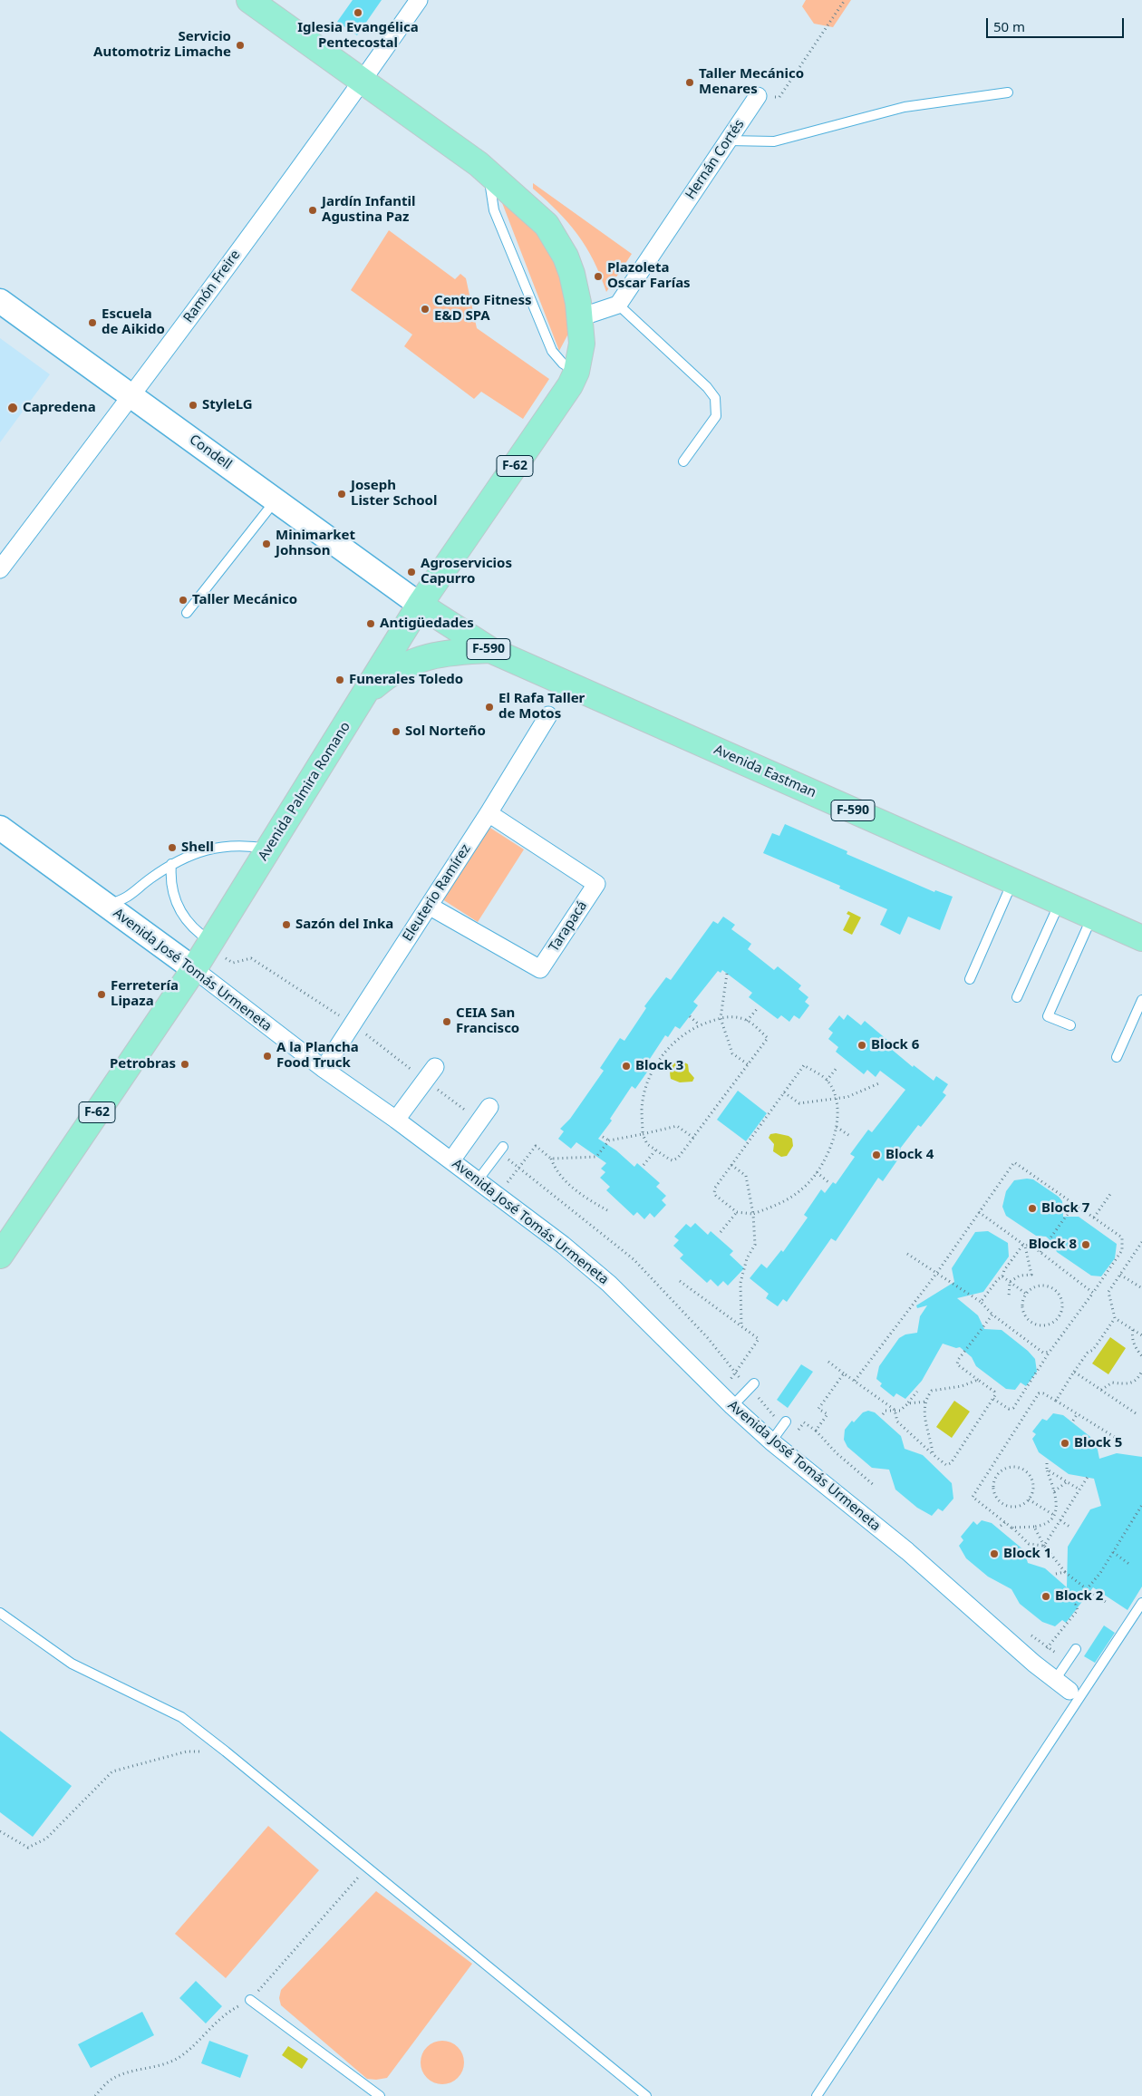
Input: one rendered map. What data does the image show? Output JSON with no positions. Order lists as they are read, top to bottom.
{
  "streets": {
    "main road": [
      "F-62",
      "F-590",
      "Avenida Eastman",
      "Avenida Palmira Romano"
    ],
    "street": [
      "Hernán Cortés",
      "Ramón Freire",
      "Condell",
      "Eleuterio Ramírez",
      "Tarapacá",
      "Avenida José Tomás Urmeneta"
    ]
  },
  "crossings": [
    ["Ramón Freire", "Condell"],
    ["Ramón Freire", "F-62"],
    ["Condell", "Avenida Eastman"],
    ["Condell", "Avenida Palmira Romano"],
    ["F-62", "Avenida Palmira Romano"],
    ["Avenida Eastman", "Avenida Palmira Romano"],
    ["Avenida Palmira Romano", "Avenida José Tomás Urmeneta"],
    ["Eleuterio Ramírez", "Tarapacá"],
    ["Eleuterio Ramírez", "Avenida José Tomás Urmeneta"]
  ],
  "places": [
    "Iglesia Evangélica Pentecostal",
    "Servicio Automotriz Limache",
    "Taller Mecánico Menares",
    "Jardín Infantil Agustina Paz",
    "Plazoleta Oscar Farías",
    "Centro Fitness E&D SPA",
    "Escuela de Aikido",
    "StyleLG",
    "Capredena",
    "Joseph Lister School",
    "Minimarket Johnson",
    "Agroservicios Capurro",
    "Taller Mecánico",
    "Antigüedades",
    "Funerales Toledo",
    "El Rafa Taller de Motos",
    "Sol Norteño",
    "Shell",
    "Sazón del Inka",
    "Ferretería Lipaza",
    "CEIA San Francisco",
    "Block 6",
    "A la Plancha Food Truck",
    "Petrobras",
    "Block 3",
    "Block 4",
    "Block 7",
    "Block 8",
    "Block 5",
    "Block 1",
    "Block 2"
  ],
  "scale_bar": "50 m"
}
